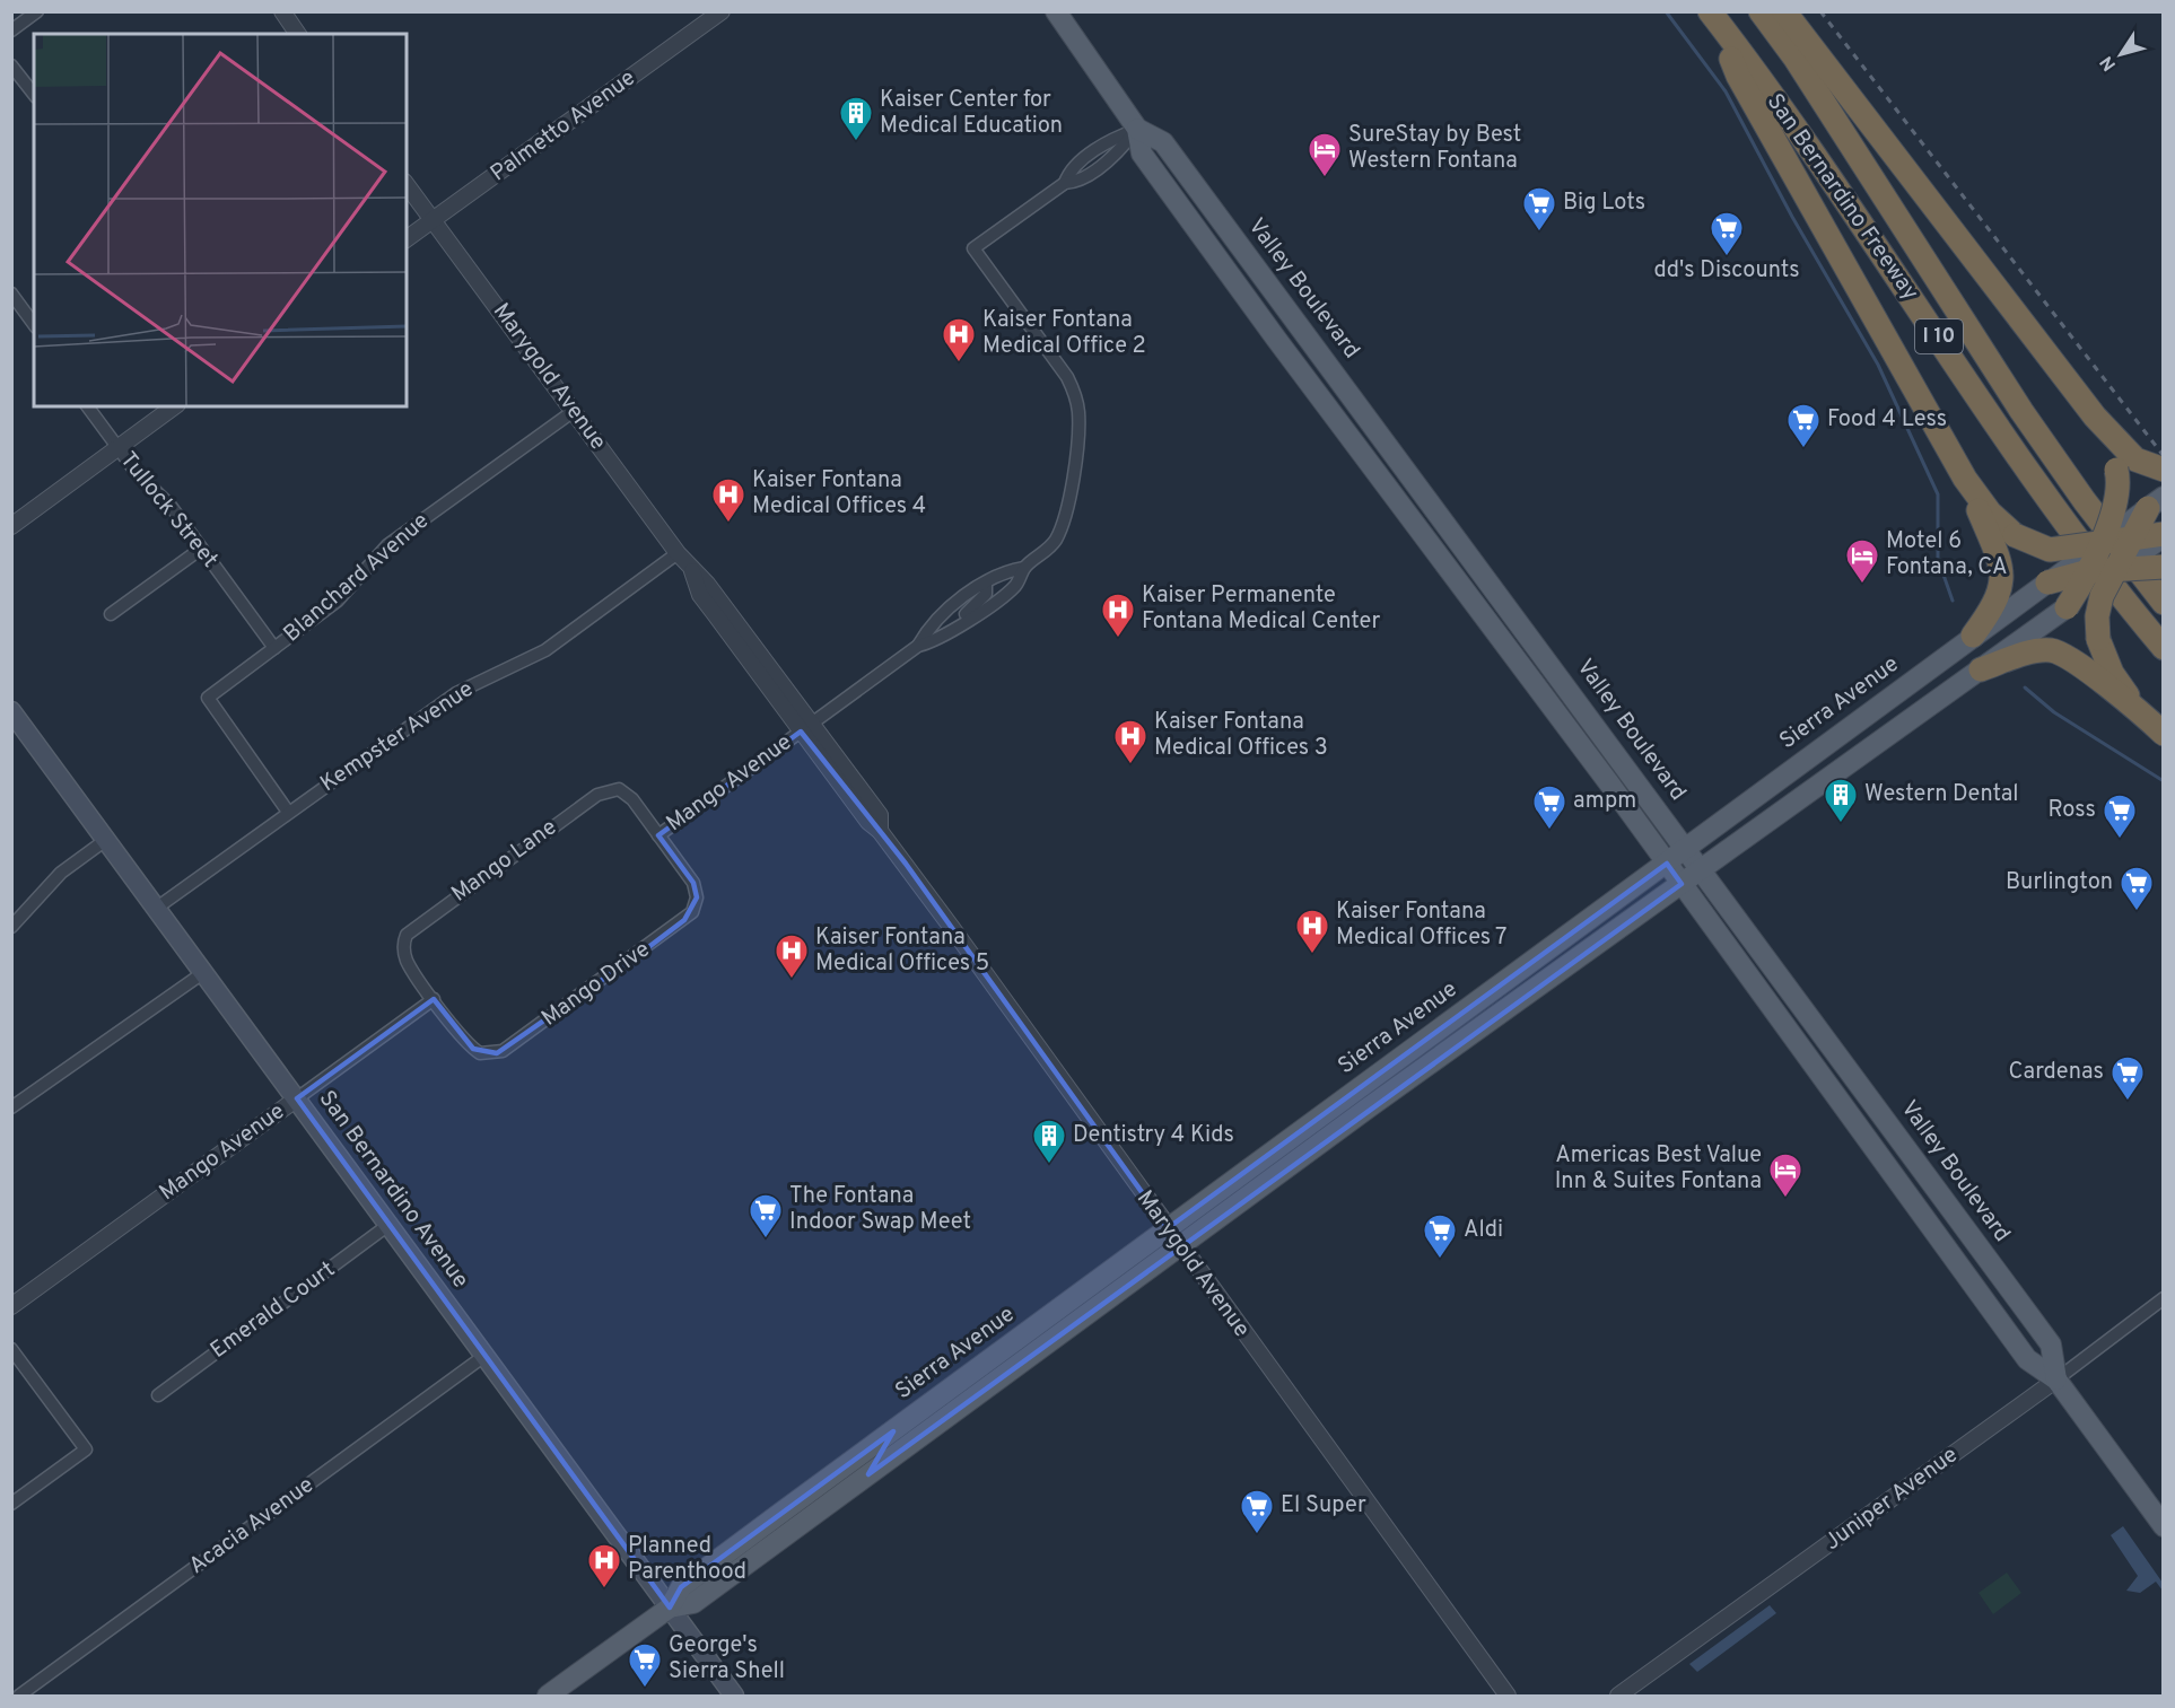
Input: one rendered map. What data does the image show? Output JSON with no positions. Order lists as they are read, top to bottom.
{
  "streets": {
    "highway": ["San Bernardino Freeway", "I 10"],
    "main road": ["Valley Boulevard", "Sierra Avenue", "San Bernardino Avenue"],
    "street": [
      "Palmetto Avenue",
      "Marygold Avenue",
      "Tullock Street",
      "Blanchard Avenue",
      "Kempster Avenue",
      "Mango Avenue",
      "Mango Lane",
      "Mango Drive",
      "Emerald Court",
      "Juniper Avenue",
      "Acacia Avenue"
    ]
  },
  "crossings": [
    ["Palmetto Avenue", "Marygold Avenue"],
    ["Valley Boulevard", "Sierra Avenue"],
    ["Valley Boulevard", "Juniper Avenue"],
    ["Marygold Avenue", "Blanchard Avenue"],
    ["Marygold Avenue", "Sierra Avenue"],
    ["Marygold Avenue", "Kempster Avenue"],
    ["Marygold Avenue", "Mango Avenue"],
    ["Tullock Street", "Blanchard Avenue"],
    ["Blanchard Avenue", "Kempster Avenue"],
    ["Sierra Avenue", "San Bernardino Avenue"],
    ["Kempster Avenue", "San Bernardino Avenue"],
    ["Mango Avenue", "Mango Lane"],
    ["Mango Avenue", "Mango Drive"],
    ["Mango Avenue", "San Bernardino Avenue"],
    ["Mango Lane", "Mango Drive"],
    ["San Bernardino Avenue", "Emerald Court"],
    ["San Bernardino Avenue", "Acacia Avenue"]
  ],
  "places": {
    "building": ["Kaiser Center for Medical Education", "Western Dental", "Dentistry 4 Kids"],
    "hotel": ["SureStay by Best Western Fontana", "Motel 6 Fontana, CA", "Americas Best Value Inn & Suites Fontana"],
    "supermarket": [
      "Big Lots",
      "dd's Discounts",
      "Food 4 Less",
      "ampm",
      "Ross",
      "Burlington",
      "Cardenas",
      "The Fontana Indoor Swap Meet",
      "Aldi",
      "El Super",
      "George's Sierra Shell"
    ],
    "hospital": [
      "Kaiser Fontana Medical Office 2",
      "Kaiser Fontana Medical Offices 4",
      "Kaiser Permanente Fontana Medical Center",
      "Kaiser Fontana Medical Offices 3",
      "Kaiser Fontana Medical Offices 7",
      "Kaiser Fontana Medical Offices 5",
      "Planned Parenthood"
    ]
  },
  "north": "bottom left"
}
